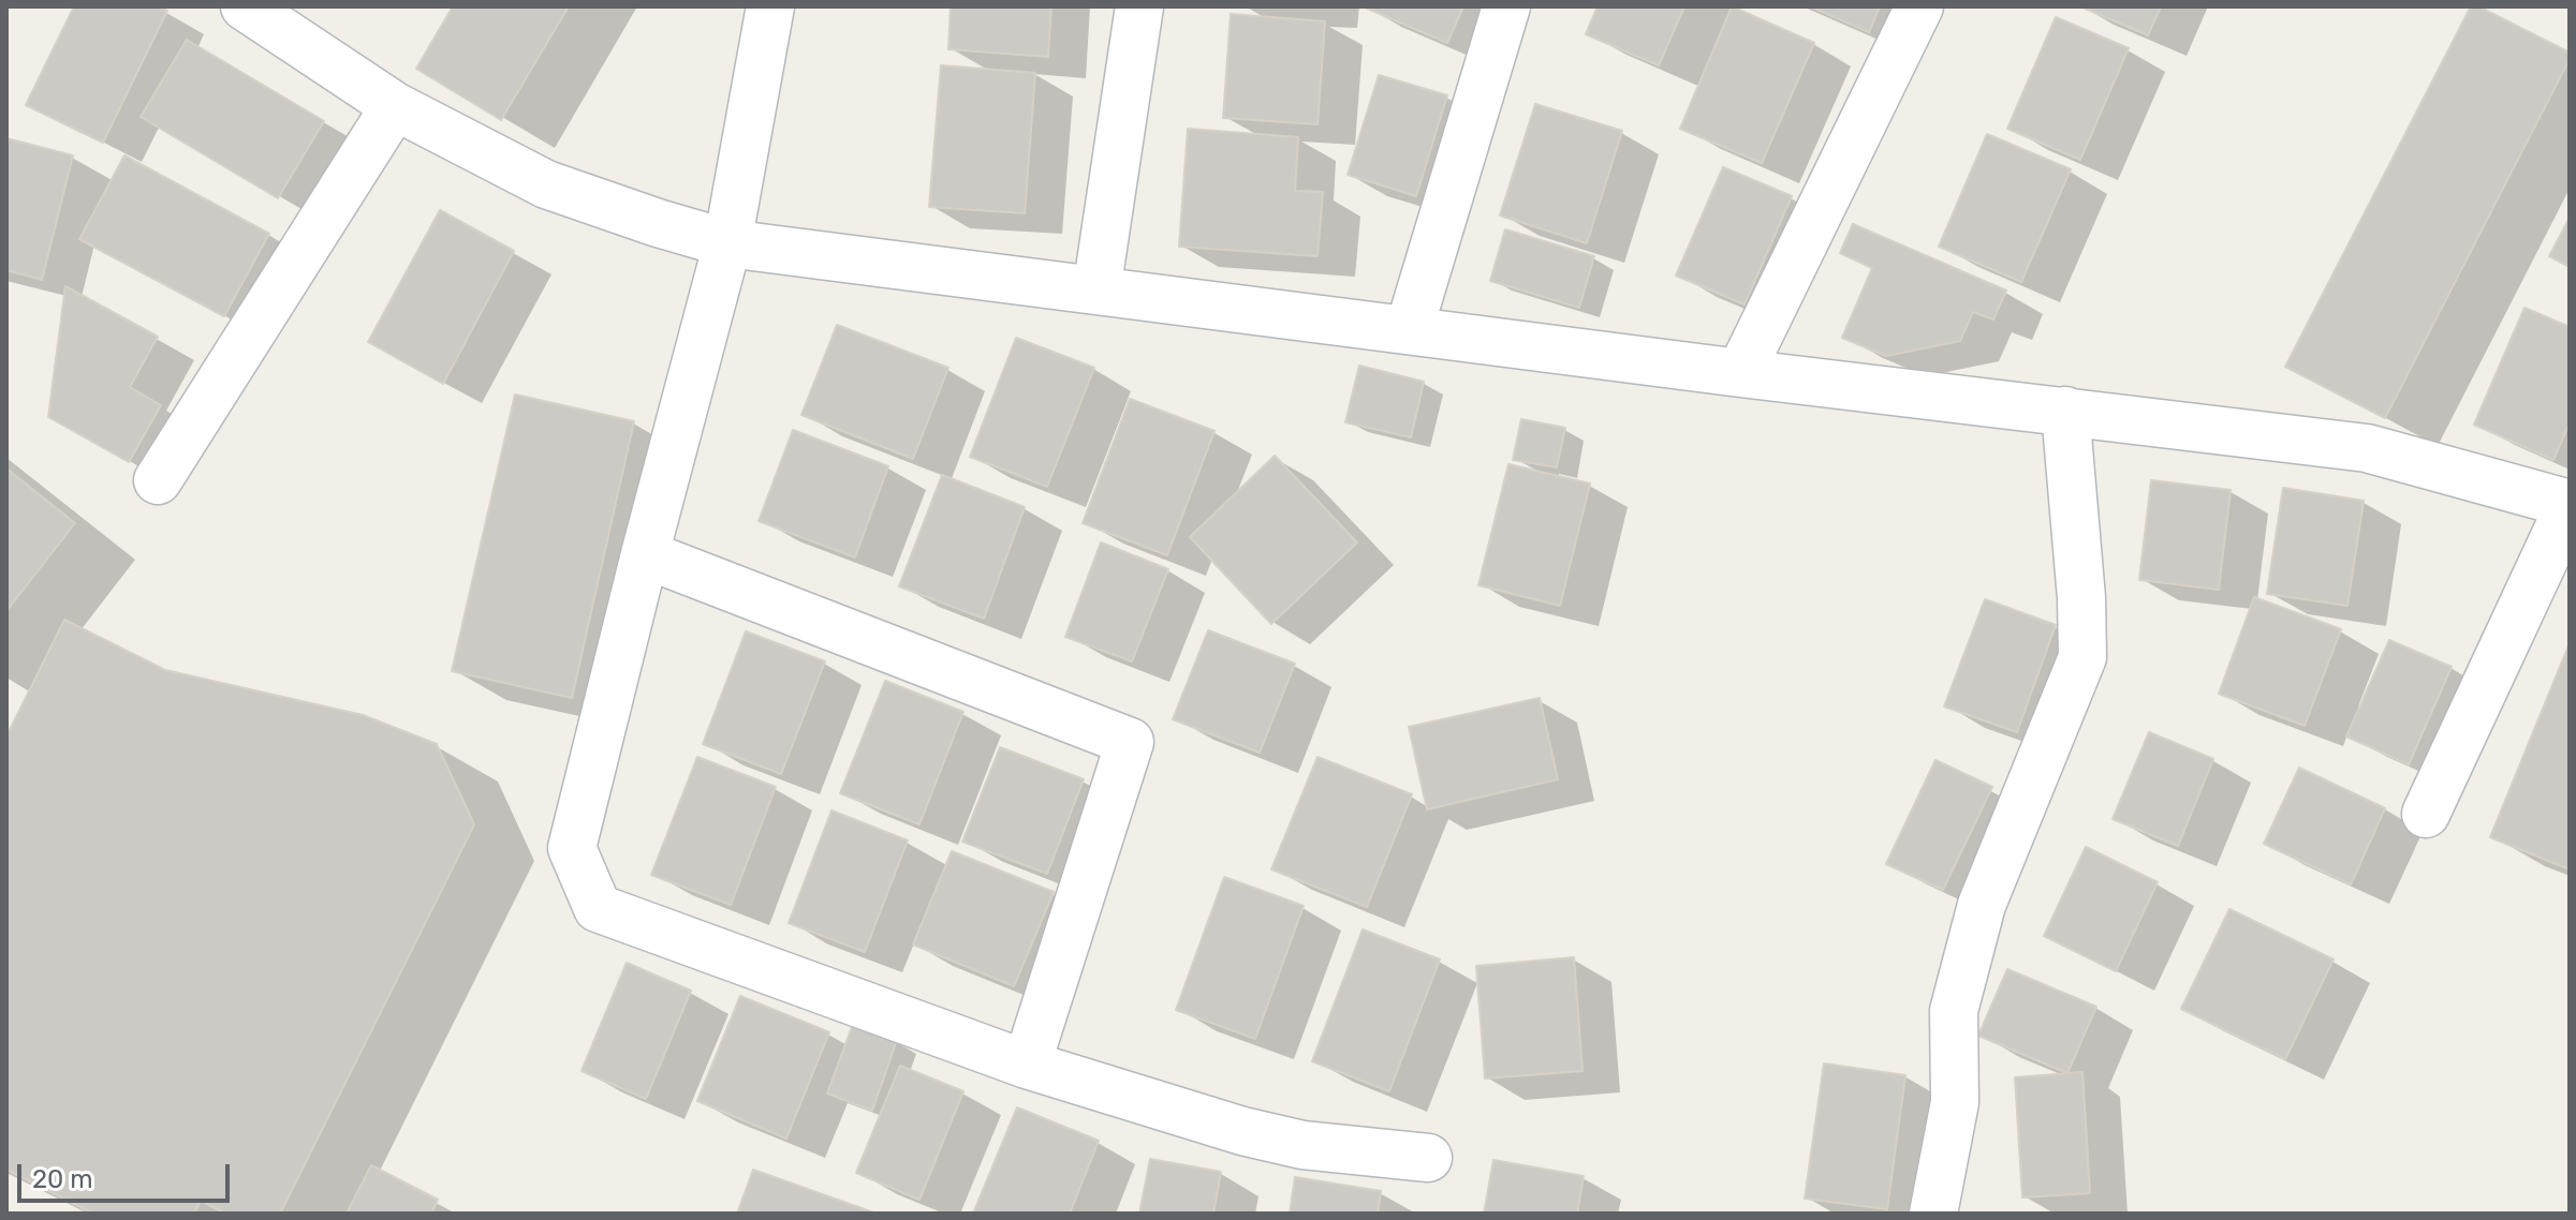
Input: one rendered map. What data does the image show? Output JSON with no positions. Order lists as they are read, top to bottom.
{
  "scale_bar": "20 m"
}
